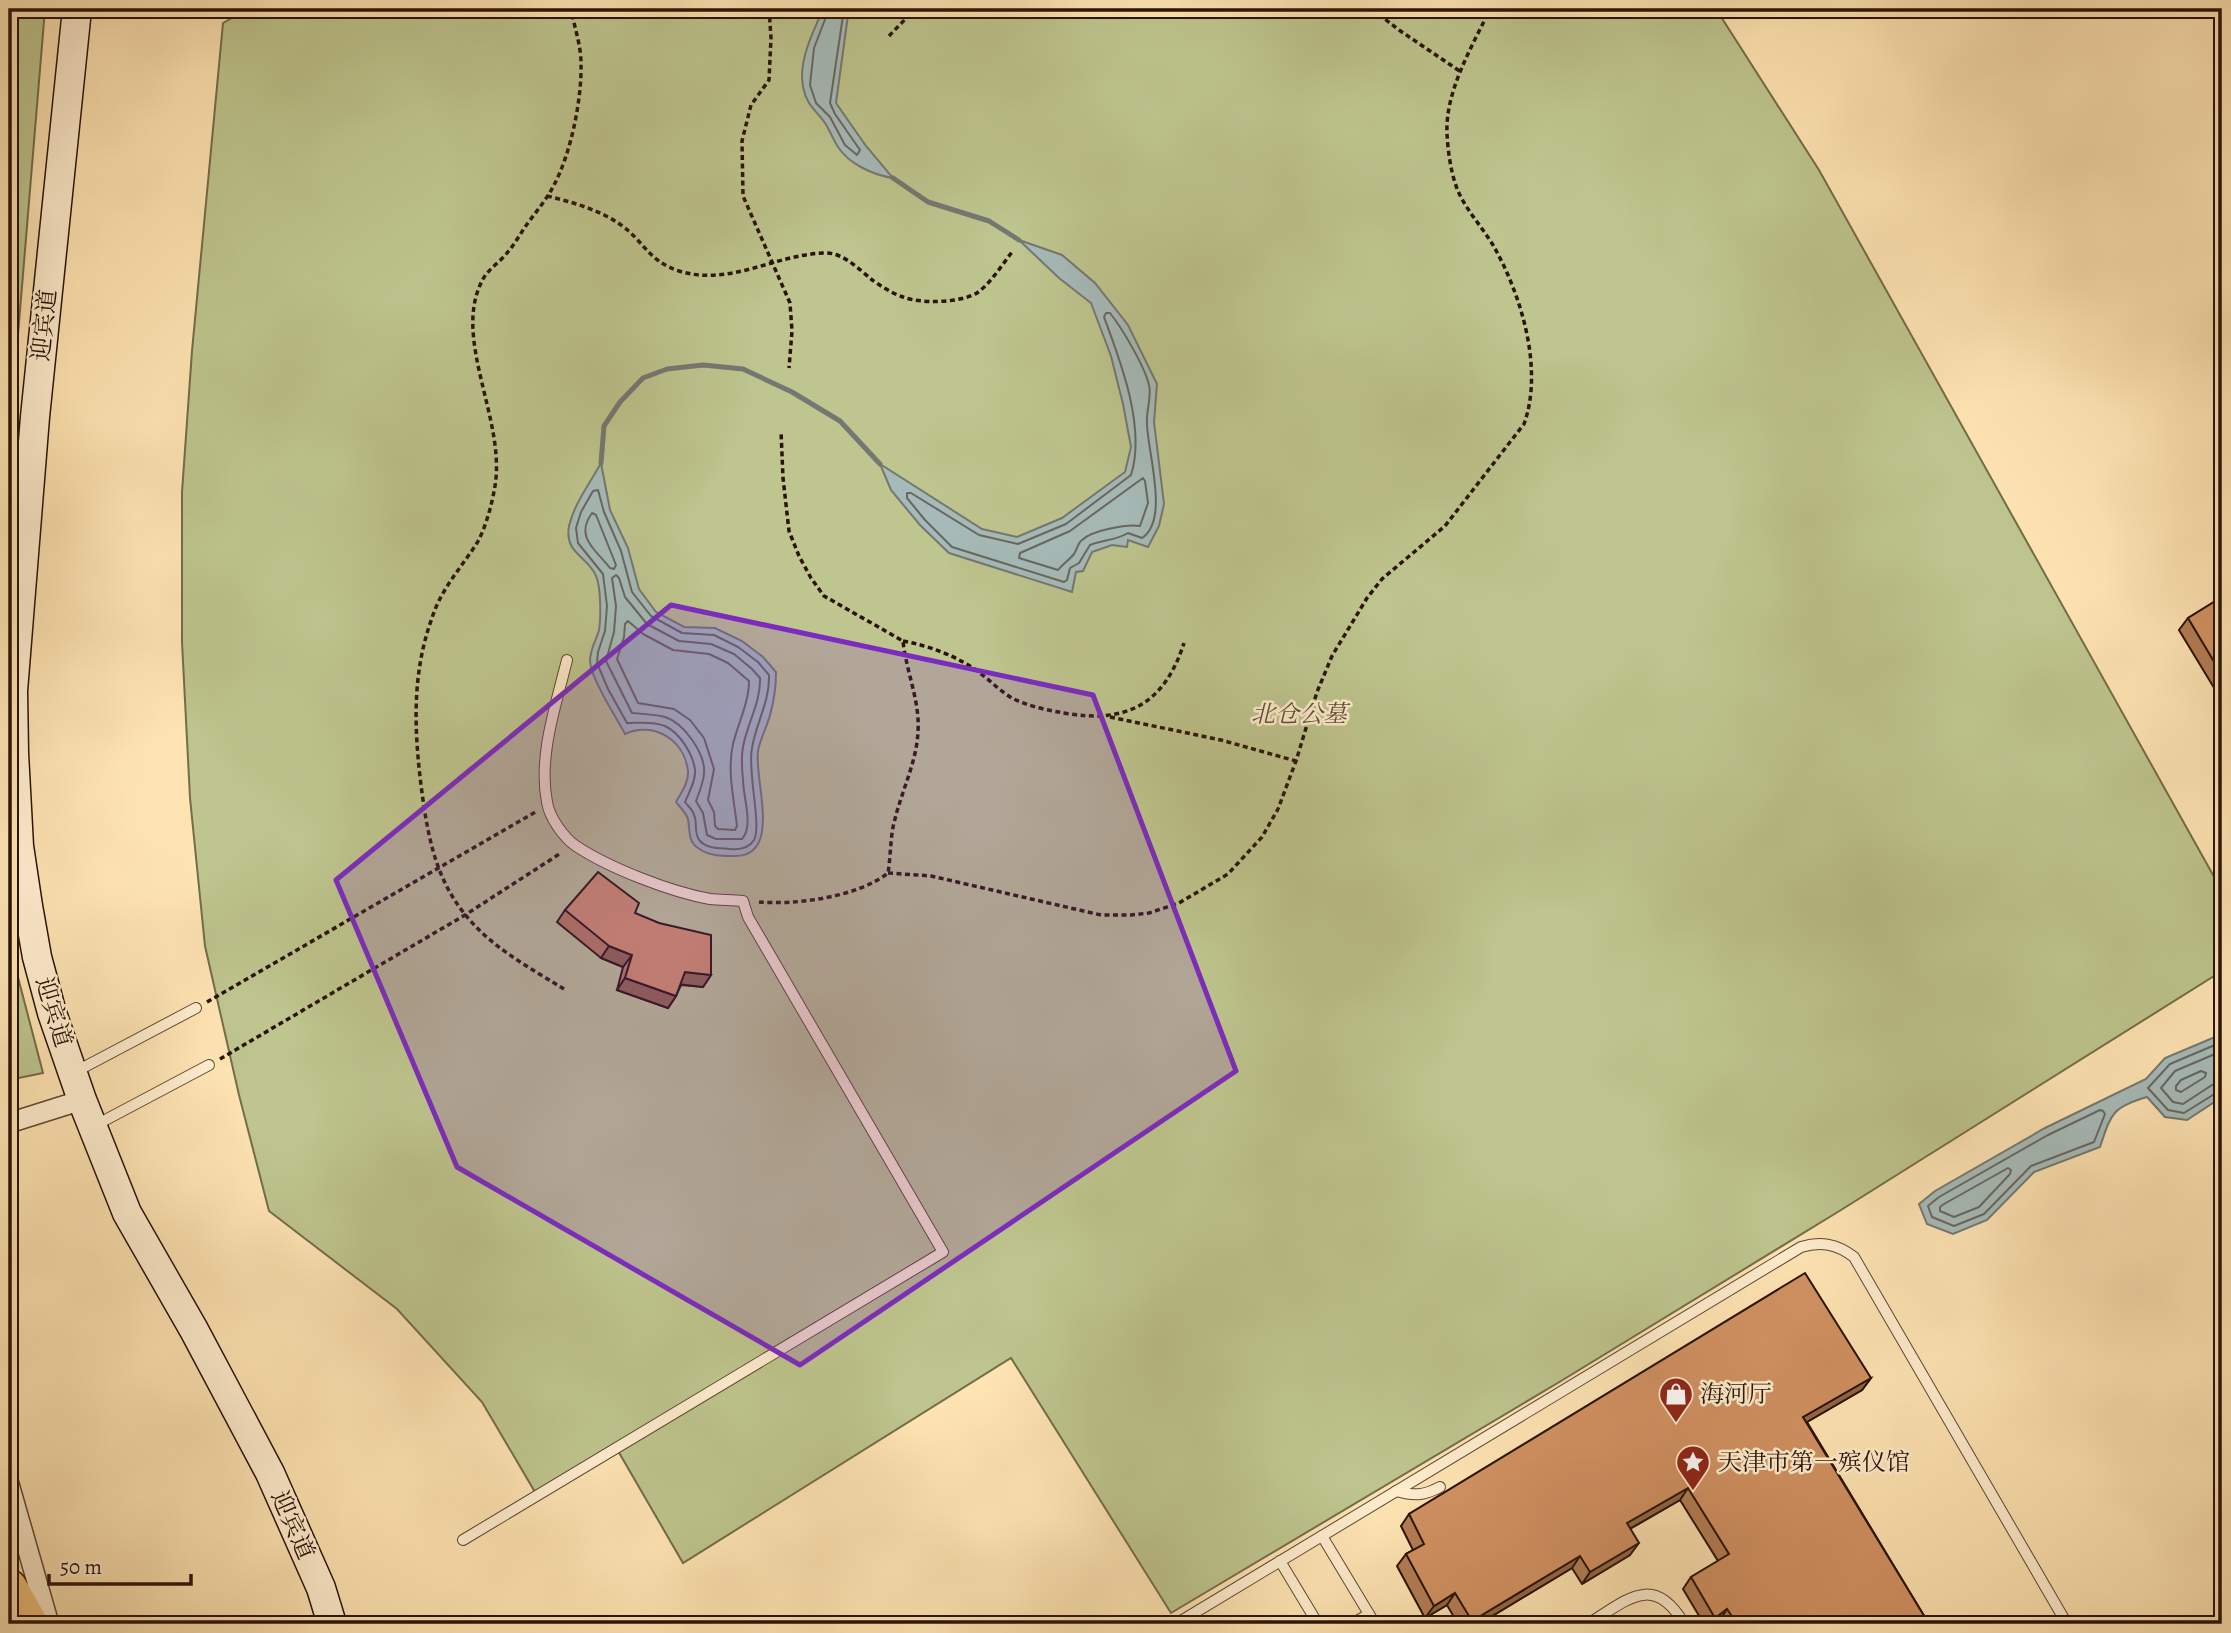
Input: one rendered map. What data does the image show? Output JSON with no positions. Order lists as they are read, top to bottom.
{
  "streets": {
    "street": ["迎宾道"]
  },
  "parks": ["北仓公墓"],
  "places": {
    "shop": ["海河厅"],
    "place": ["天津市第一殡仪馆"]
  },
  "scale_bar": "50 m"
}
